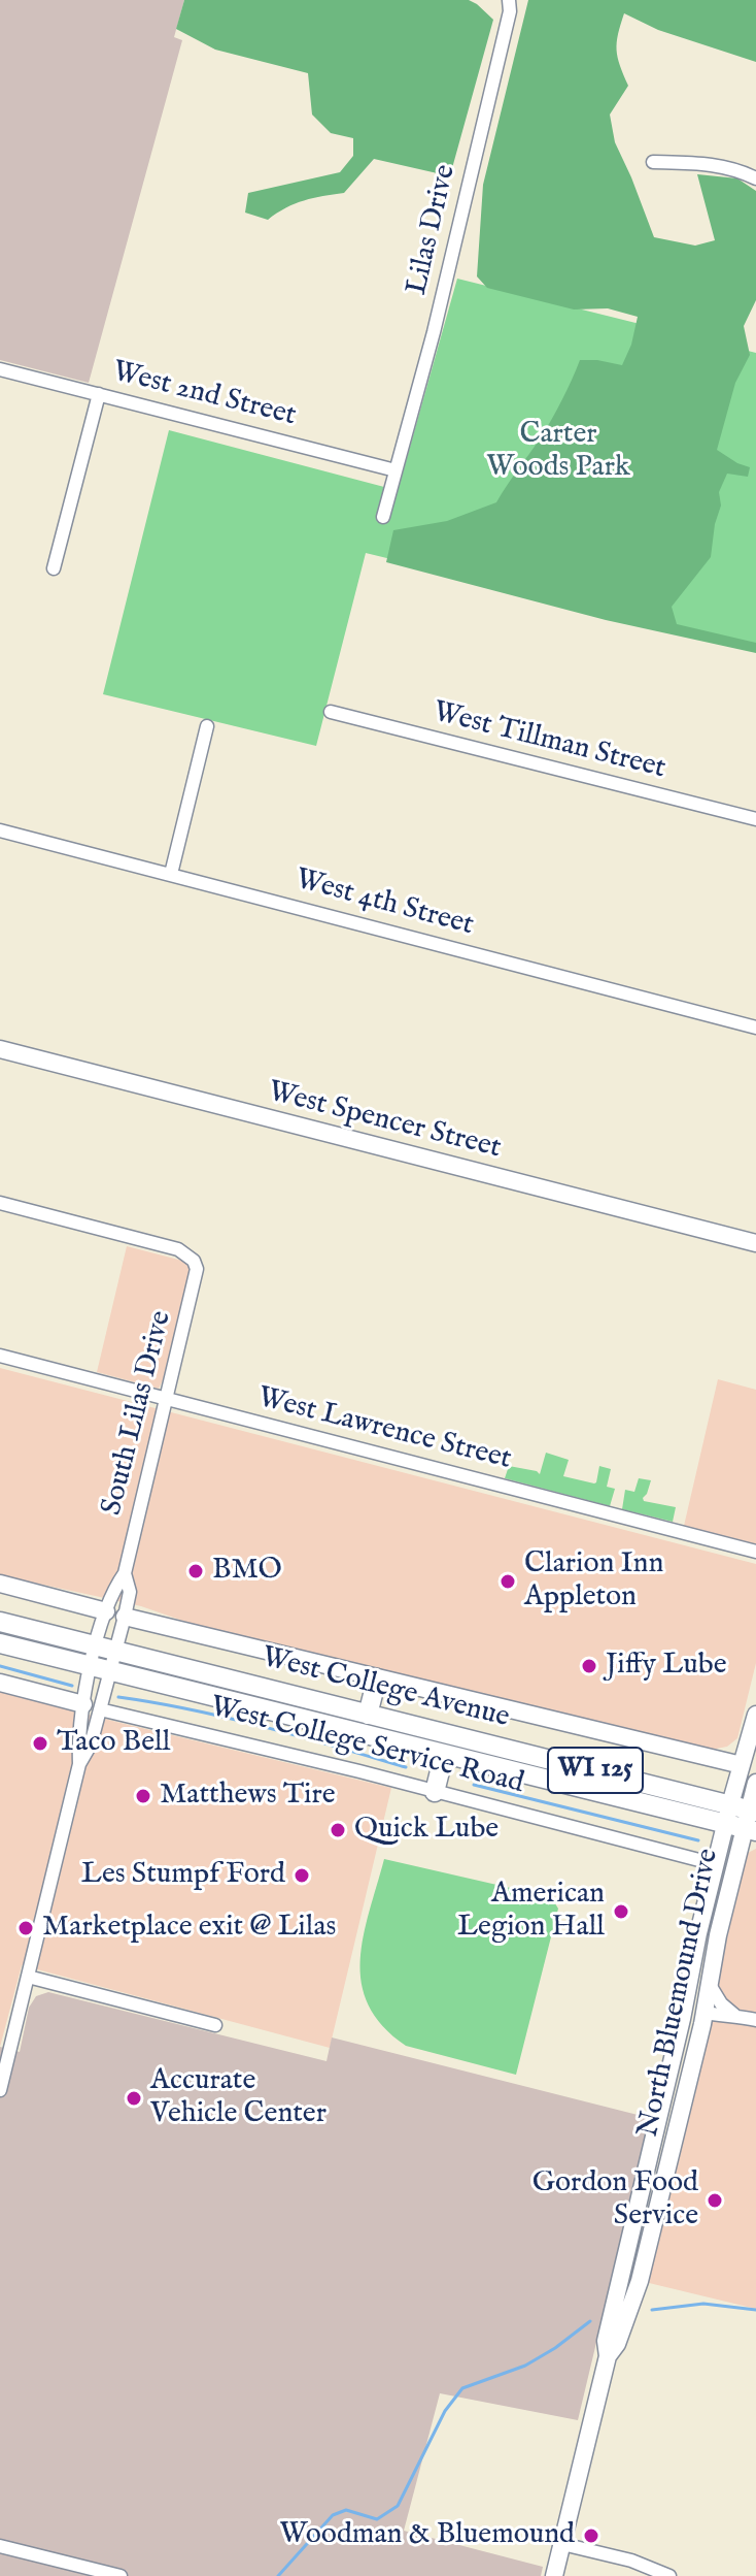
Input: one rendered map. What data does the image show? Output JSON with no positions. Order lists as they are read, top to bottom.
{
  "streets": {
    "main road": ["West College Avenue", "WI 125"],
    "street": [
      "Lilas Drive",
      "West 2nd Street",
      "West Tillman Street",
      "West 4th Street",
      "West Spencer Street",
      "South Lilas Drive",
      "West Lawrence Street",
      "West College Service Road",
      "North Bluemound Drive"
    ]
  },
  "crossings": [
    ["Lilas Drive", "West 2nd Street"],
    ["South Lilas Drive", "West Lawrence Street"],
    ["South Lilas Drive", "West College Avenue"],
    ["South Lilas Drive", "West College Service Road"],
    ["West College Avenue", "North Bluemound Drive"],
    ["West College Service Road", "North Bluemound Drive"]
  ],
  "parks": ["Carter Woods Park"],
  "places": [
    "BMO",
    "Clarion Inn Appleton",
    "Jiffy Lube",
    "Taco Bell",
    "Matthews Tire",
    "Quick Lube",
    "Les Stumpf Ford",
    "American Legion Hall",
    "Marketplace exit @ Lilas",
    "Accurate Vehicle Center",
    "Gordon Food Service",
    "Woodman & Bluemound"
  ]
}
